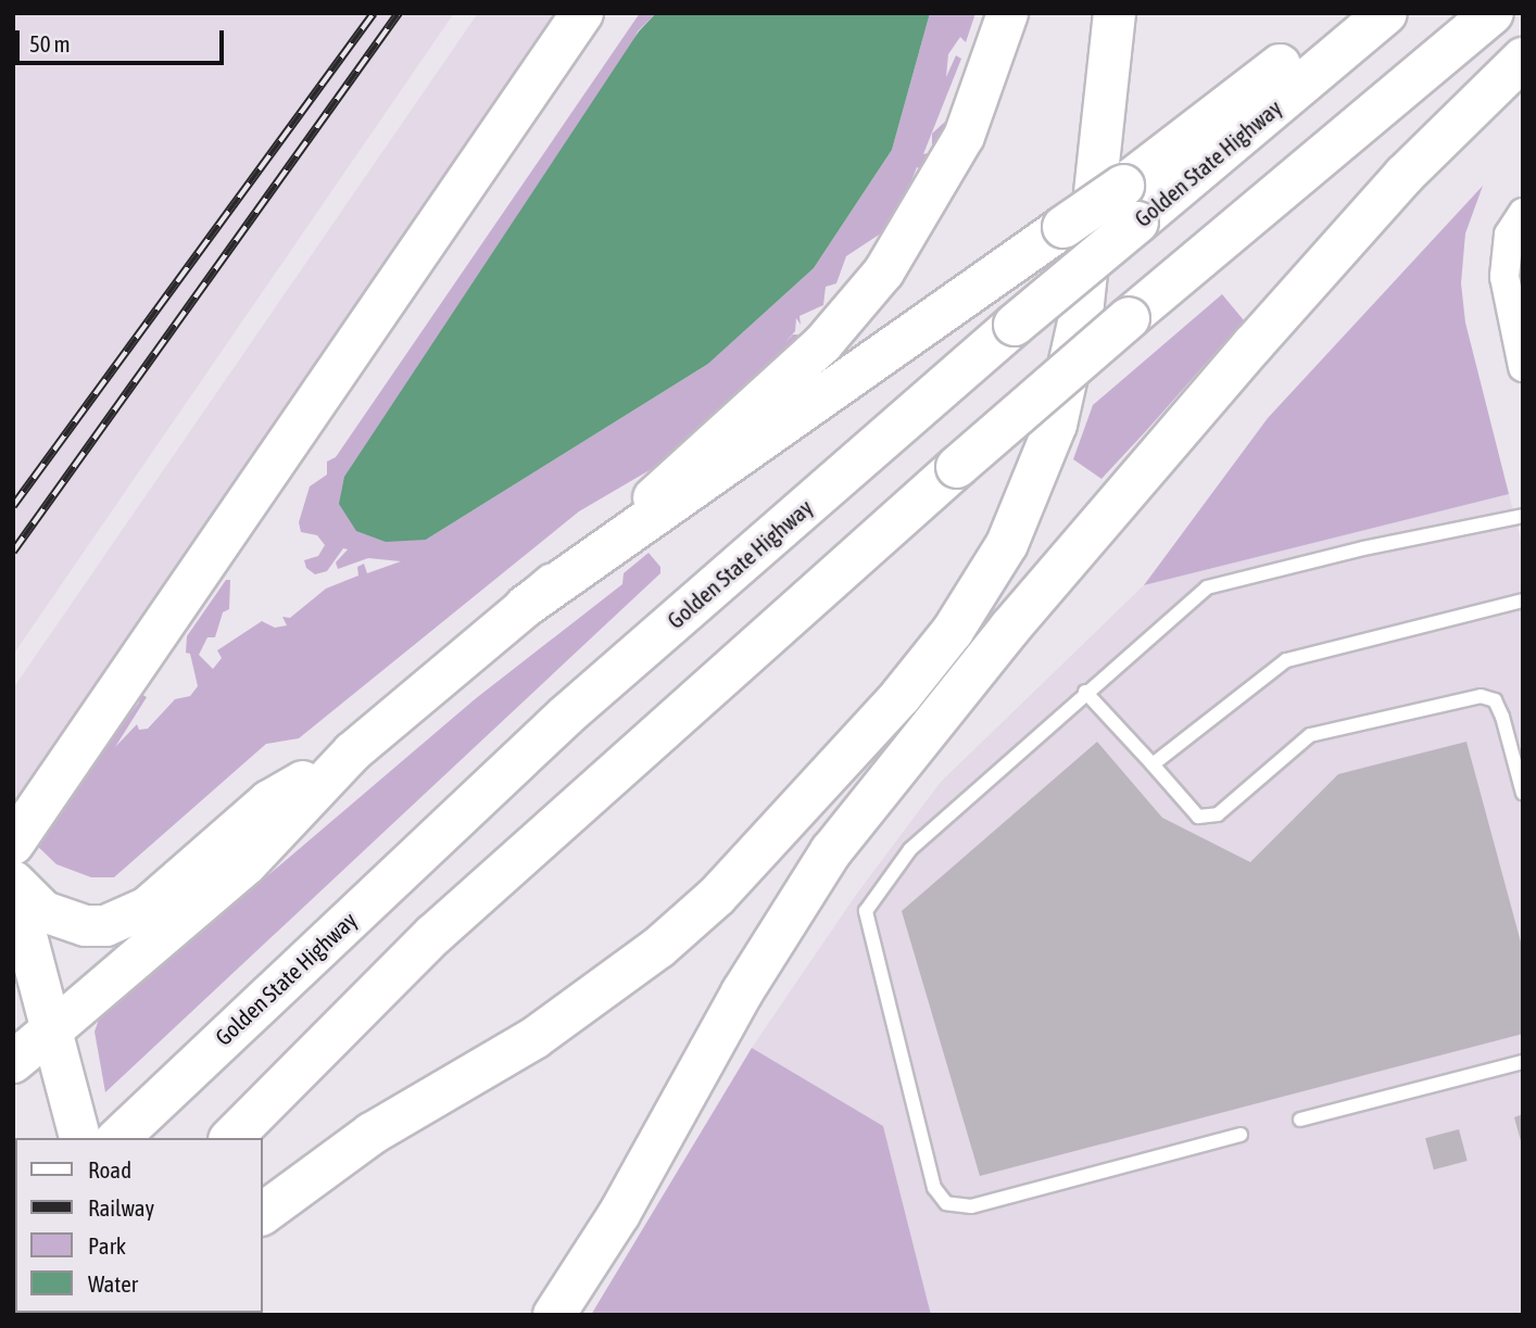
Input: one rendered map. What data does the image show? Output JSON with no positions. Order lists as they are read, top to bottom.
{
  "streets": {
    "highway": ["Golden State Highway"]
  },
  "legend": [
    "Road",
    "Railway",
    "Park",
    "Water"
  ],
  "scale_bar": "50 m"
}
